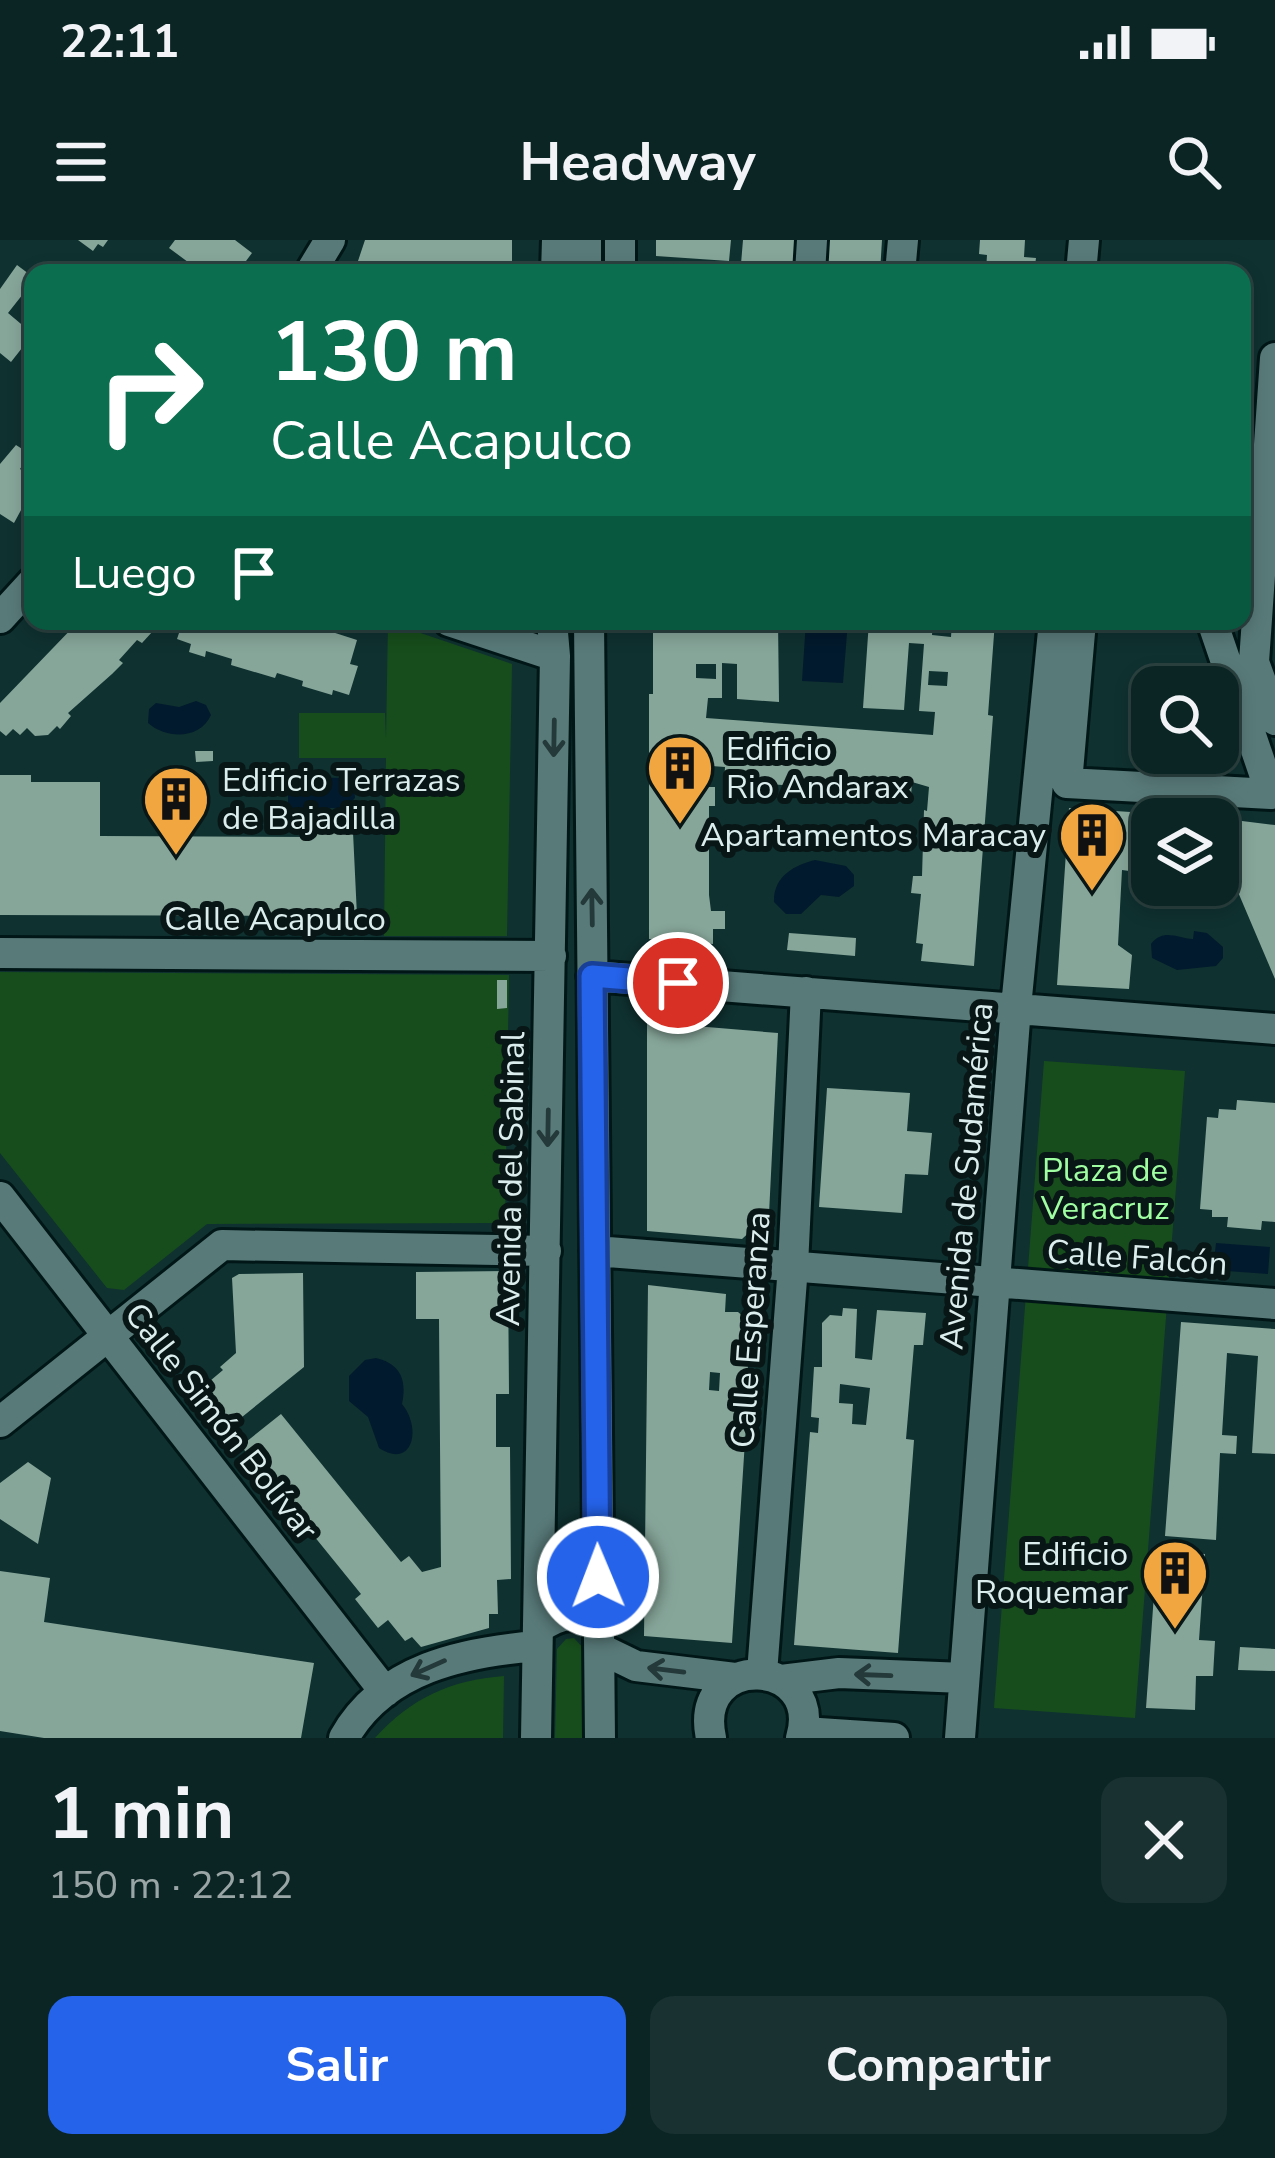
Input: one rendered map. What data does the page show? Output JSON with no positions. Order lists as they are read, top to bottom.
{
  "streets": {
    "street": [
      "Calle Acapulco",
      "Avenida de Sudamérica",
      "Avenida del Sabinal",
      "Calle Falcón",
      "Calle Esperanza",
      "Calle Simón Bolívar"
    ]
  },
  "crossings": [
    ["Calle Acapulco", "Avenida del Sabinal"],
    ["Avenida de Sudamérica", "Calle Falcón"],
    ["Calle Falcón", "Calle Esperanza"]
  ],
  "parks": ["Plaza de Veracruz"],
  "places": {
    "building": [
      "Edificio Rio Andarax",
      "Edificio Terrazas de Bajadilla",
      "Apartamentos Maracay",
      "Edificio Roquemar"
    ]
  },
  "page": {
    "status": "22:11",
    "header": "Headway",
    "turn": ["130 m", "Calle Acapulco"],
    "then": "Luego",
    "heading": ["1 min", "150 m · 22:12"],
    "buttons": ["Salir", "Compartir"]
  }
}
